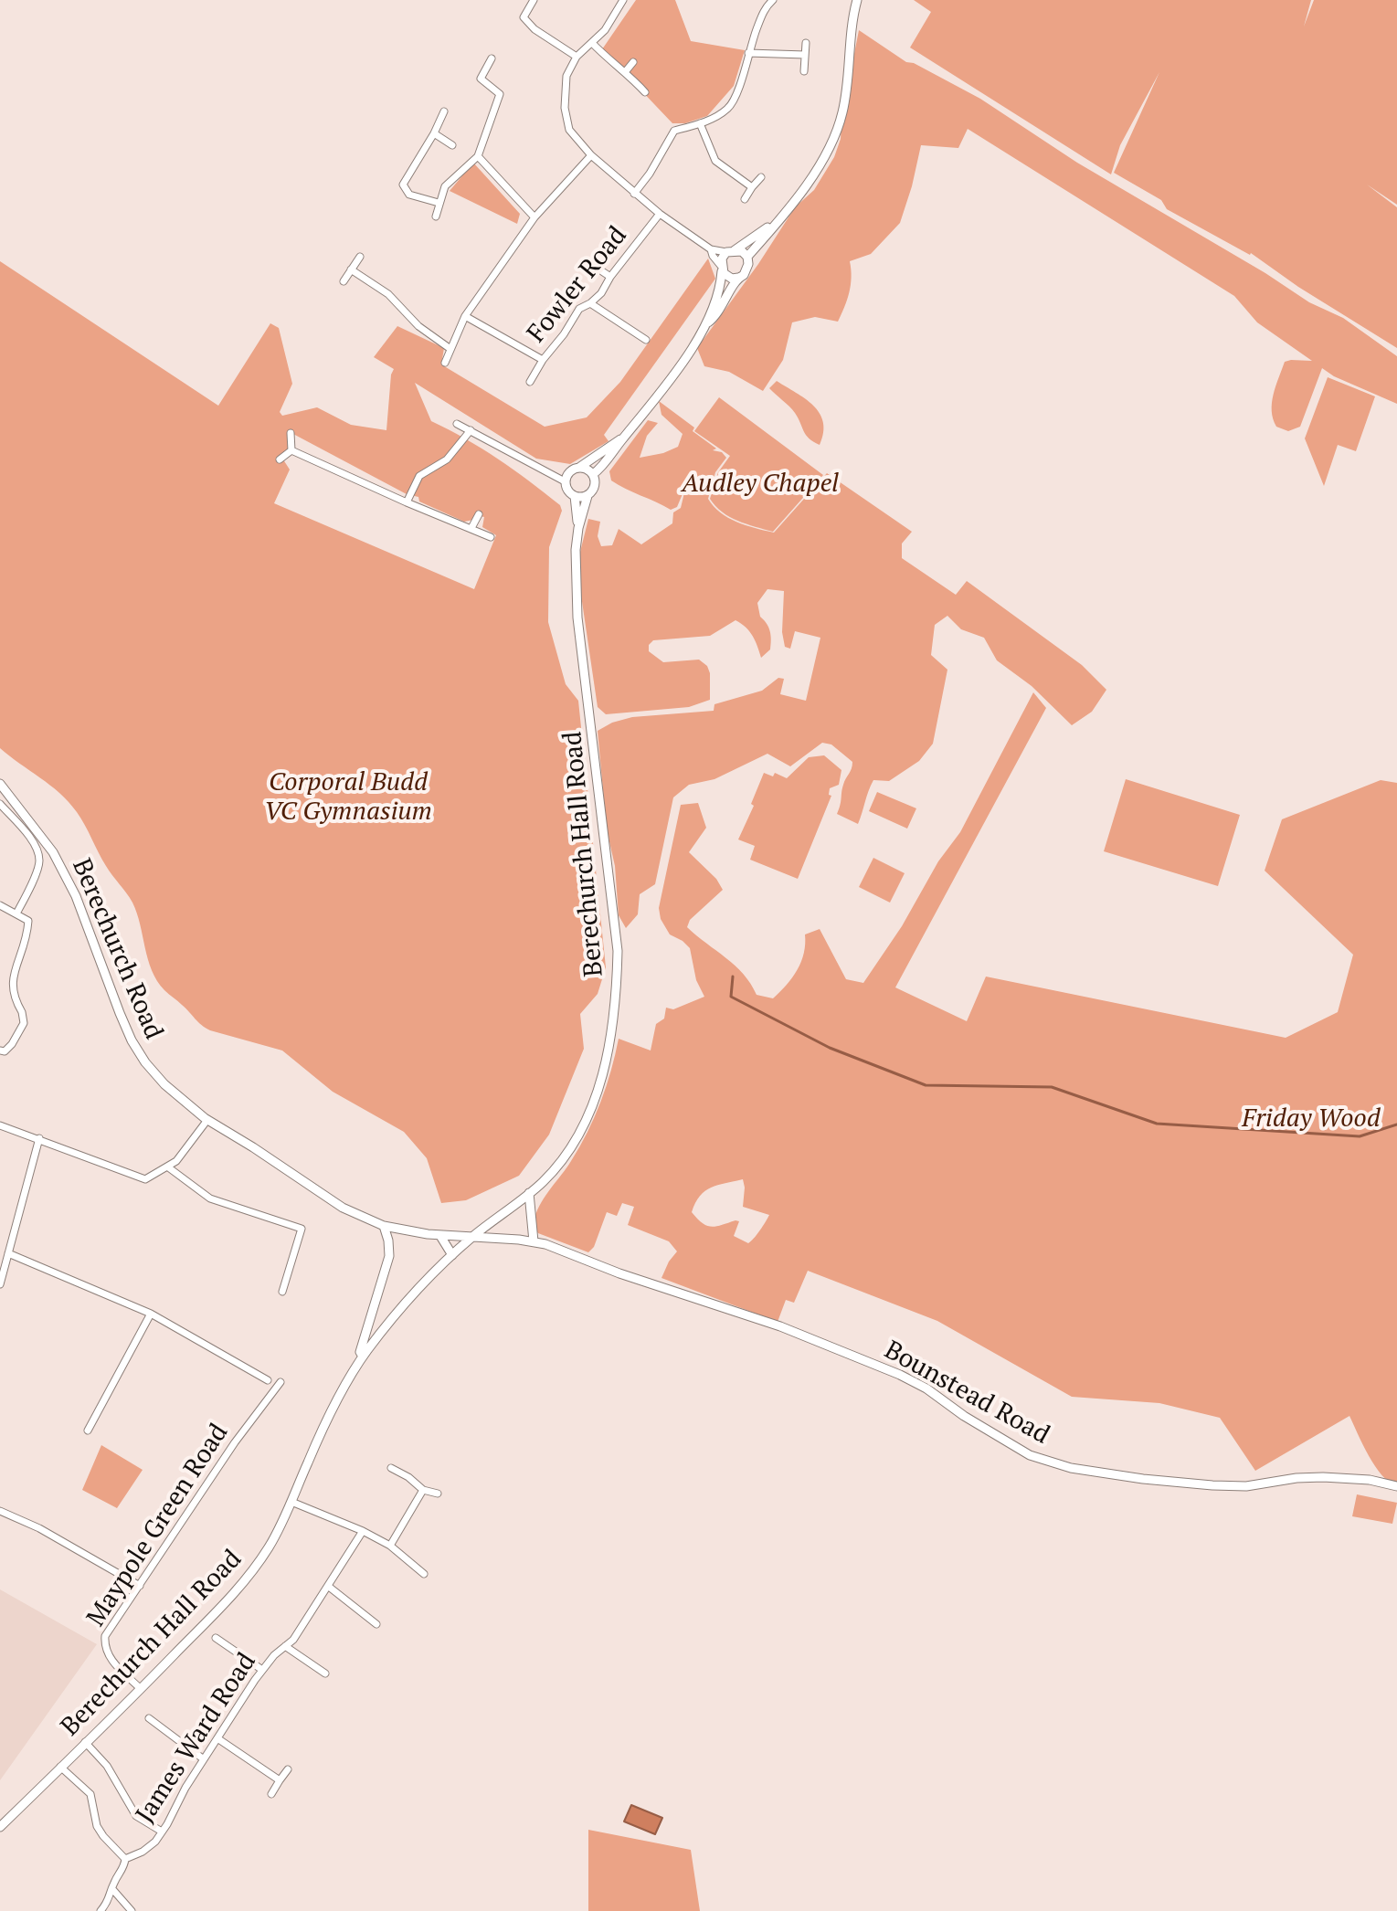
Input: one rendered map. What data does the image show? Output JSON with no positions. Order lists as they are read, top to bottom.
{
  "streets": {
    "street": [
      "Fowler Road",
      "Berechurch Hall Road",
      "Berechurch Road",
      "Bounstead Road",
      "Maypole Green Road",
      "James Ward Road"
    ]
  },
  "crossings": [
    ["Berechurch Hall Road", "Berechurch Road"],
    ["Berechurch Hall Road", "Bounstead Road"],
    ["Berechurch Hall Road", "Maypole Green Road"],
    ["Berechurch Road", "Bounstead Road"]
  ],
  "parks": ["Audley Chapel", "Corporal Budd VC Gymnasium", "Friday Wood"]
}
